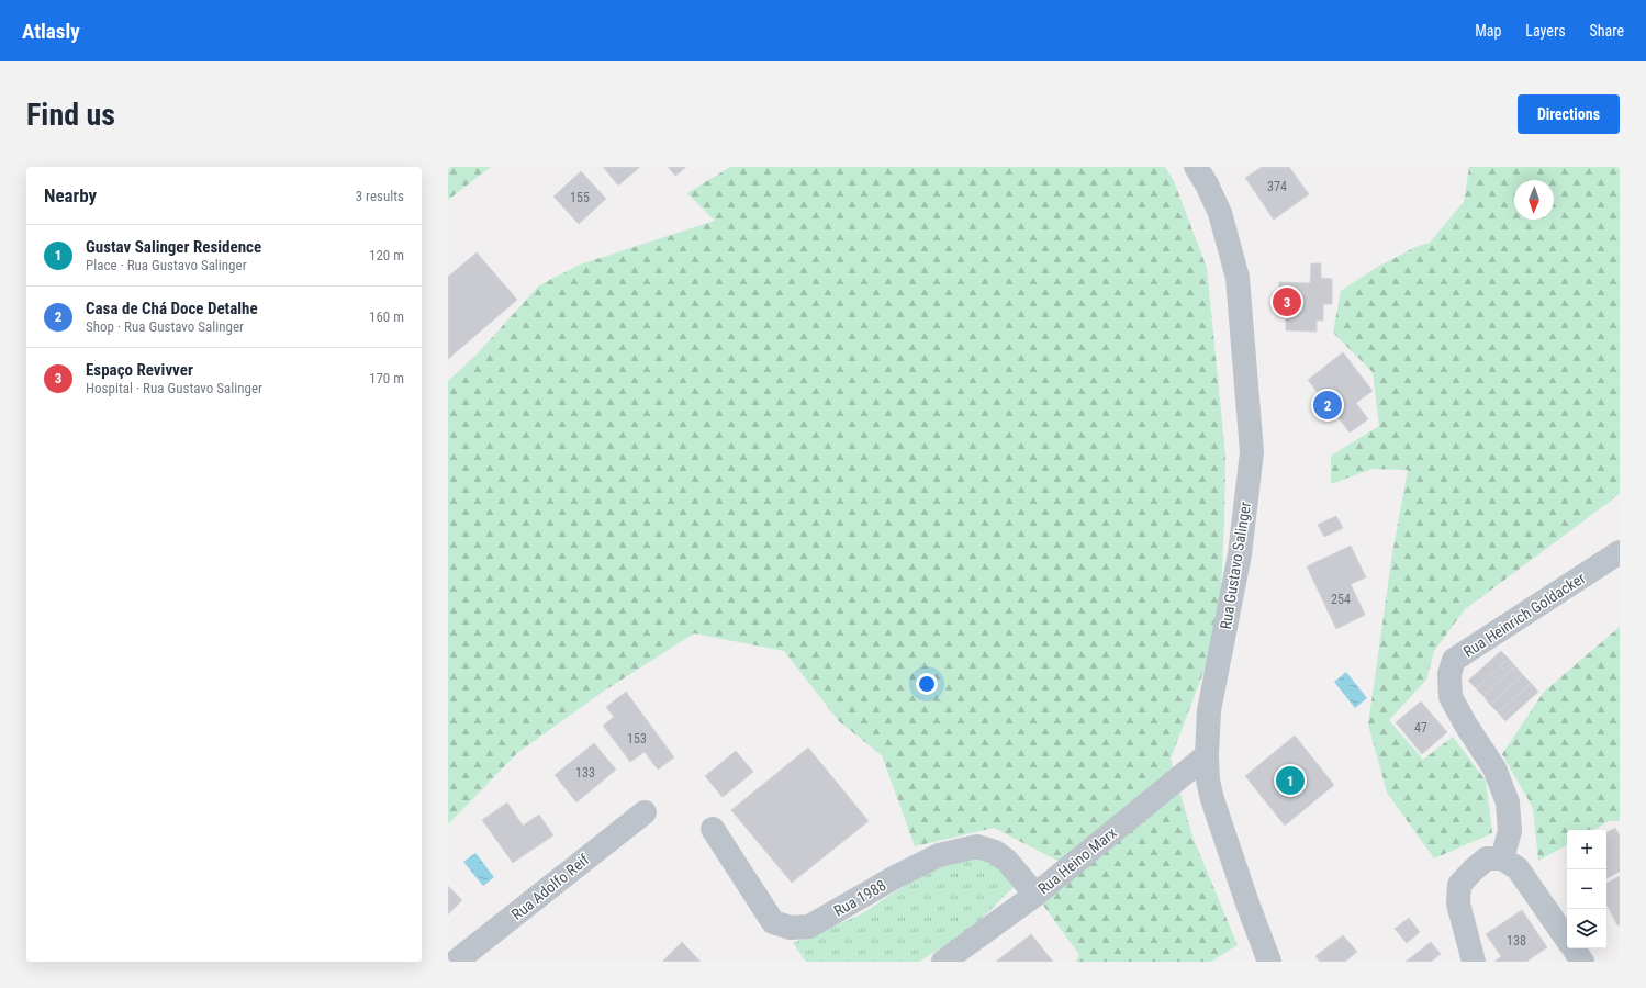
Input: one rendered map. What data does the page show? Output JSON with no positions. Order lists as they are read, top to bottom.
{
  "streets": {
    "street": [
      "Rua Gustavo Salinger",
      "Rua Heinrich Goldacker",
      "Rua Heino Marx",
      "Rua Adolfo Reif",
      "Rua 1988"
    ]
  },
  "crossings": [
    ["Rua Gustavo Salinger", "Rua Heino Marx"],
    ["Rua Heino Marx", "Rua 1988"]
  ],
  "house_numbers": [
    "374",
    "155",
    "254",
    "47",
    "153",
    "133",
    "138"
  ],
  "north": "bottom",
  "page": {
    "header": "Atlasly",
    "nav": ["Map", "Layers", "Share"],
    "buttons": "Directions",
    "title": "Find us",
    "heading": ["Nearby", "3 results"],
    "list": [
      {
        "mark": "1",
        "name": "Gustav Salinger Residence",
        "note": "Place · Rua Gustavo Salinger",
        "value": "120 m"
      },
      {
        "mark": "2",
        "name": "Casa de Chá Doce Detalhe",
        "note": "Shop · Rua Gustavo Salinger",
        "value": "160 m"
      },
      {
        "mark": "3",
        "name": "Espaço Revivver",
        "note": "Hospital · Rua Gustavo Salinger",
        "value": "170 m"
      }
    ],
    "pins": ["3", "2", "1"],
    "map_buttons": ["+", "−"]
  }
}
